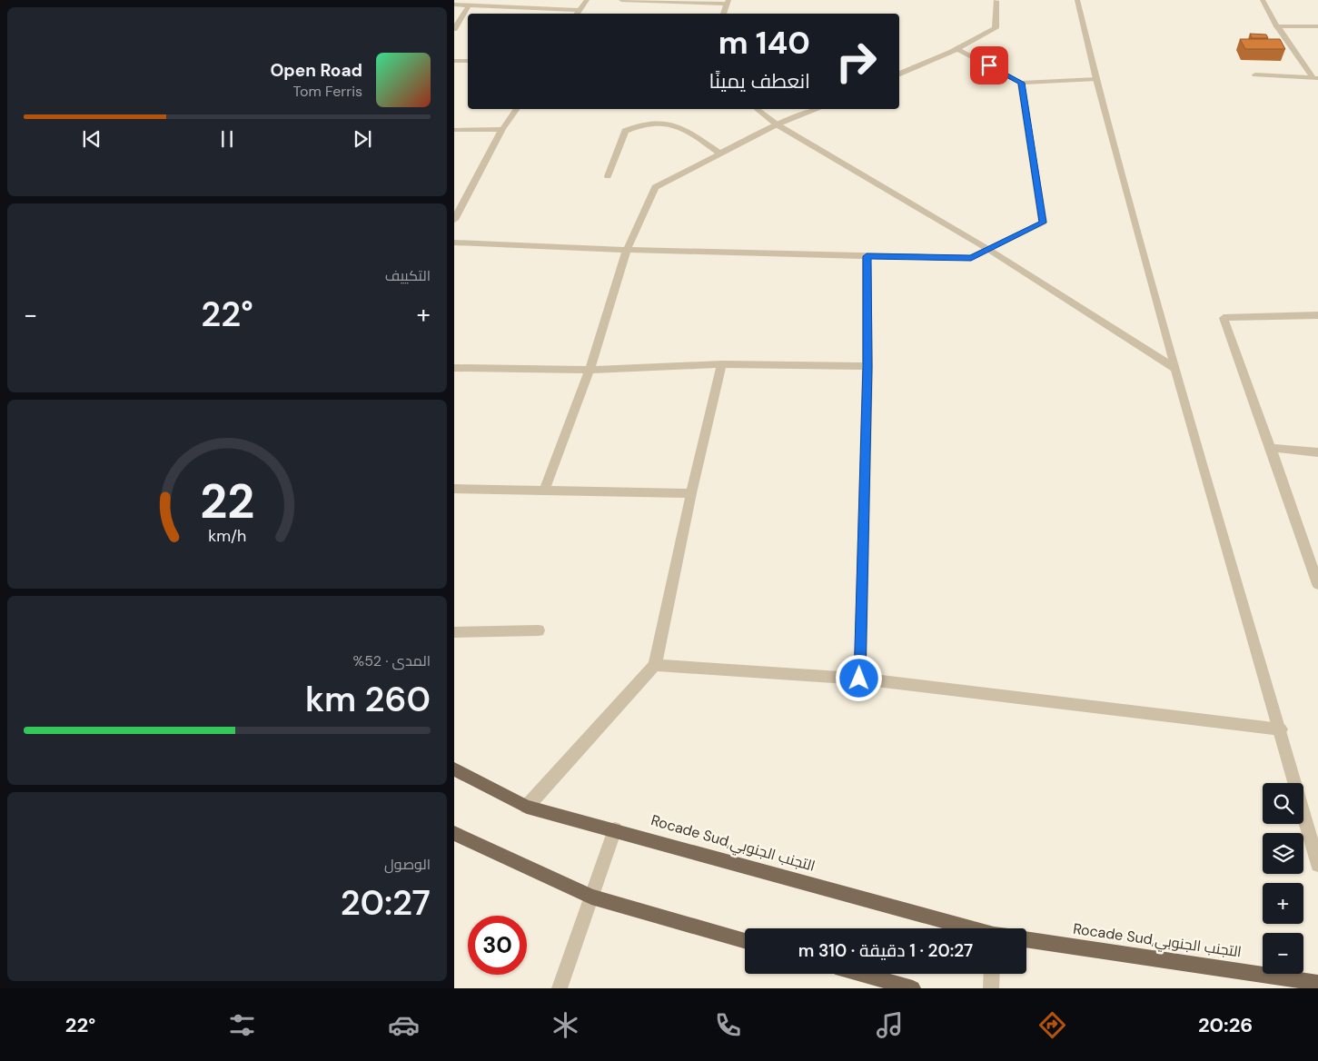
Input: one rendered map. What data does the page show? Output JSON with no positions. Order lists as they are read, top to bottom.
{
  "streets": {
    "main road": ["Rocade Sud,التجنب الجنوبي"]
  },
  "page": {
    "turn": ["140 m", "انعطف يمينًا"],
    "song": ["Open Road", "Tom Ferris"],
    "tile": [
      "التكييف",
      ["المدى · 52%", "260 km"],
      ["الوصول", "20:27"]
    ],
    "heat": ["−", "22°", "+"],
    "map_buttons": ["+", "−"],
    "limit": "30",
    "trip": "20:27 · 1 دقيقة · 310 m",
    "tabs": ["20:26", "22°"],
    "gauge": ["22", "km/h"]
  }
}
